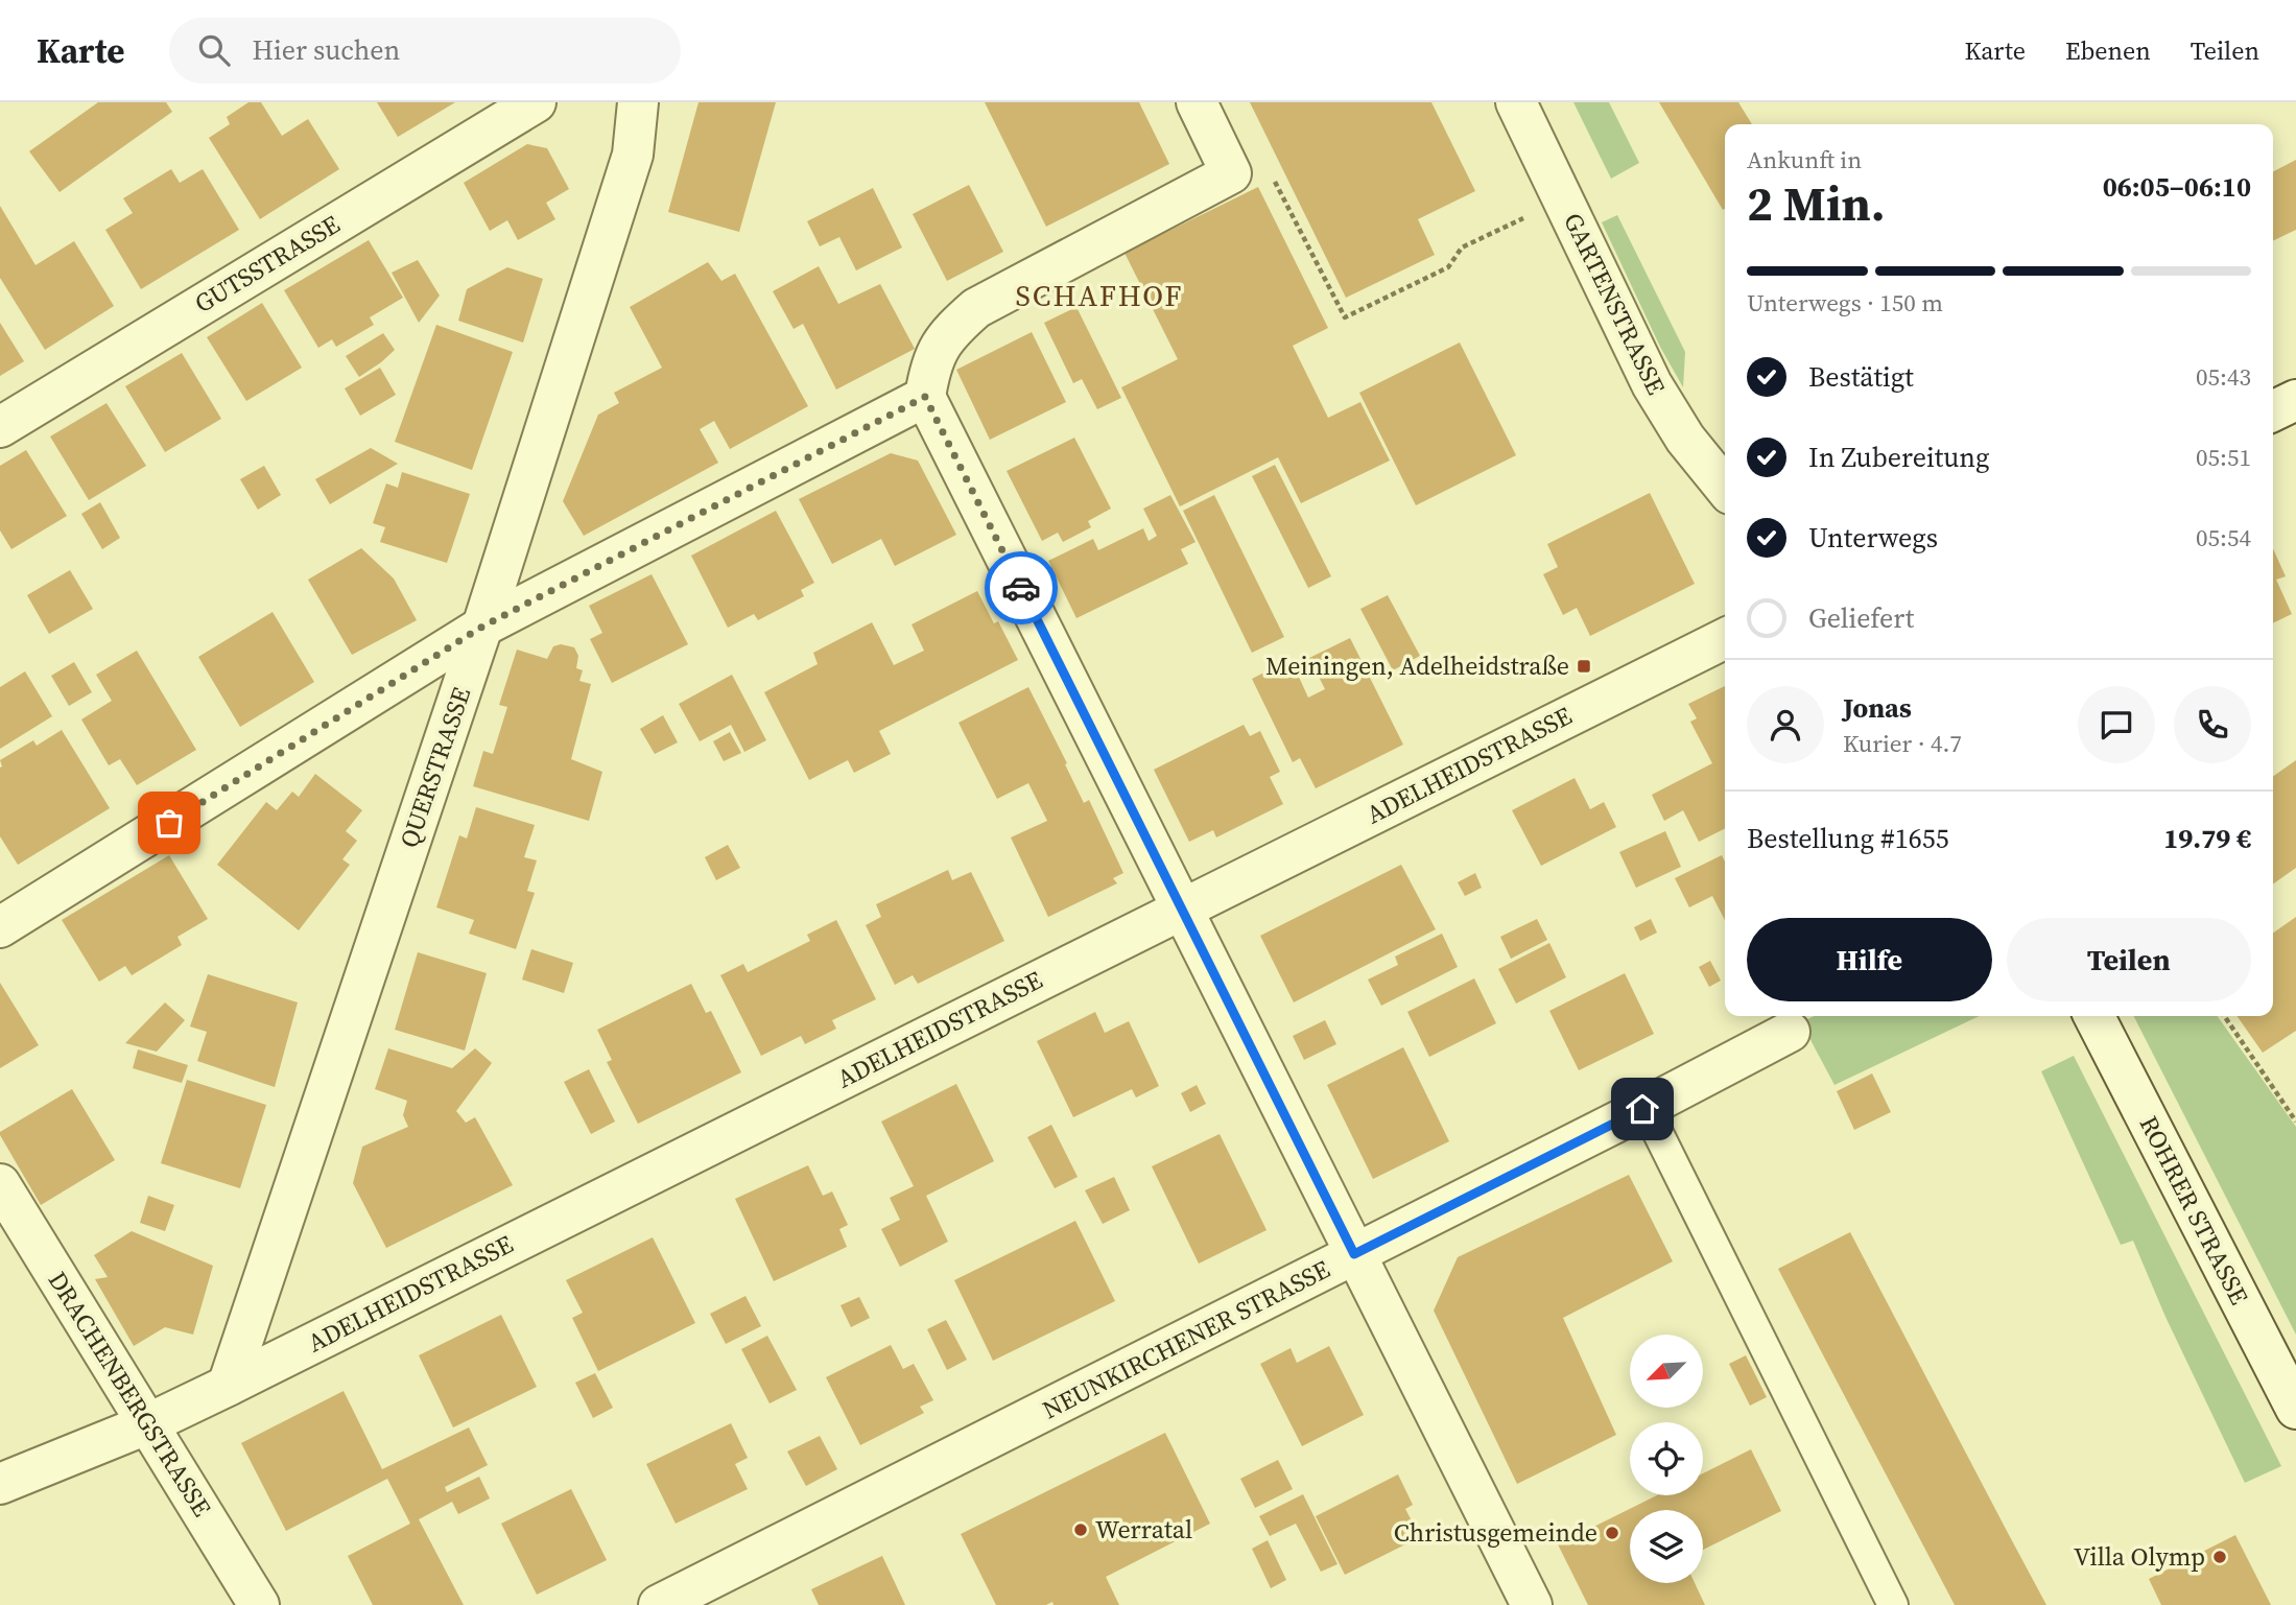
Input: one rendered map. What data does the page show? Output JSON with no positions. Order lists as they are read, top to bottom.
{
  "streets": {
    "street": [
      "GUTSSTRASSE",
      "GARTENSTRASSE",
      "ADELHEIDSTRASSE",
      "QUERSTRASSE",
      "ROHRER STRASSE",
      "NEUNKIRCHENER STRASSE",
      "DRACHENBERGSTRASSE"
    ]
  },
  "crossings": [
    ["ADELHEIDSTRASSE", "QUERSTRASSE"],
    ["ADELHEIDSTRASSE", "DRACHENBERGSTRASSE"]
  ],
  "districts": ["SCHAFHOF"],
  "places": {
    "transit": ["Meiningen, Adelheidstraße"],
    "other": ["Werratal", "Christusgemeinde", "Villa Olymp"]
  },
  "north": "bottom left",
  "page": {
    "header": "Karte",
    "search": "Hier suchen",
    "nav": ["Karte", "Ebenen", "Teilen"],
    "heading": ["2 Min.", "Ankunft in", "06:05–06:10"],
    "panel": [
      "Jonas",
      "Kurier · 4.7",
      "Bestellung #1655",
      "19.79 €"
    ],
    "bar": "Unterwegs · 150 m",
    "list": [
      ["Bestätigt", "05:43"],
      ["In Zubereitung", "05:51"],
      ["Unterwegs", "05:54"],
      "Geliefert"
    ],
    "buttons": ["Hilfe", "Teilen"]
  }
}
